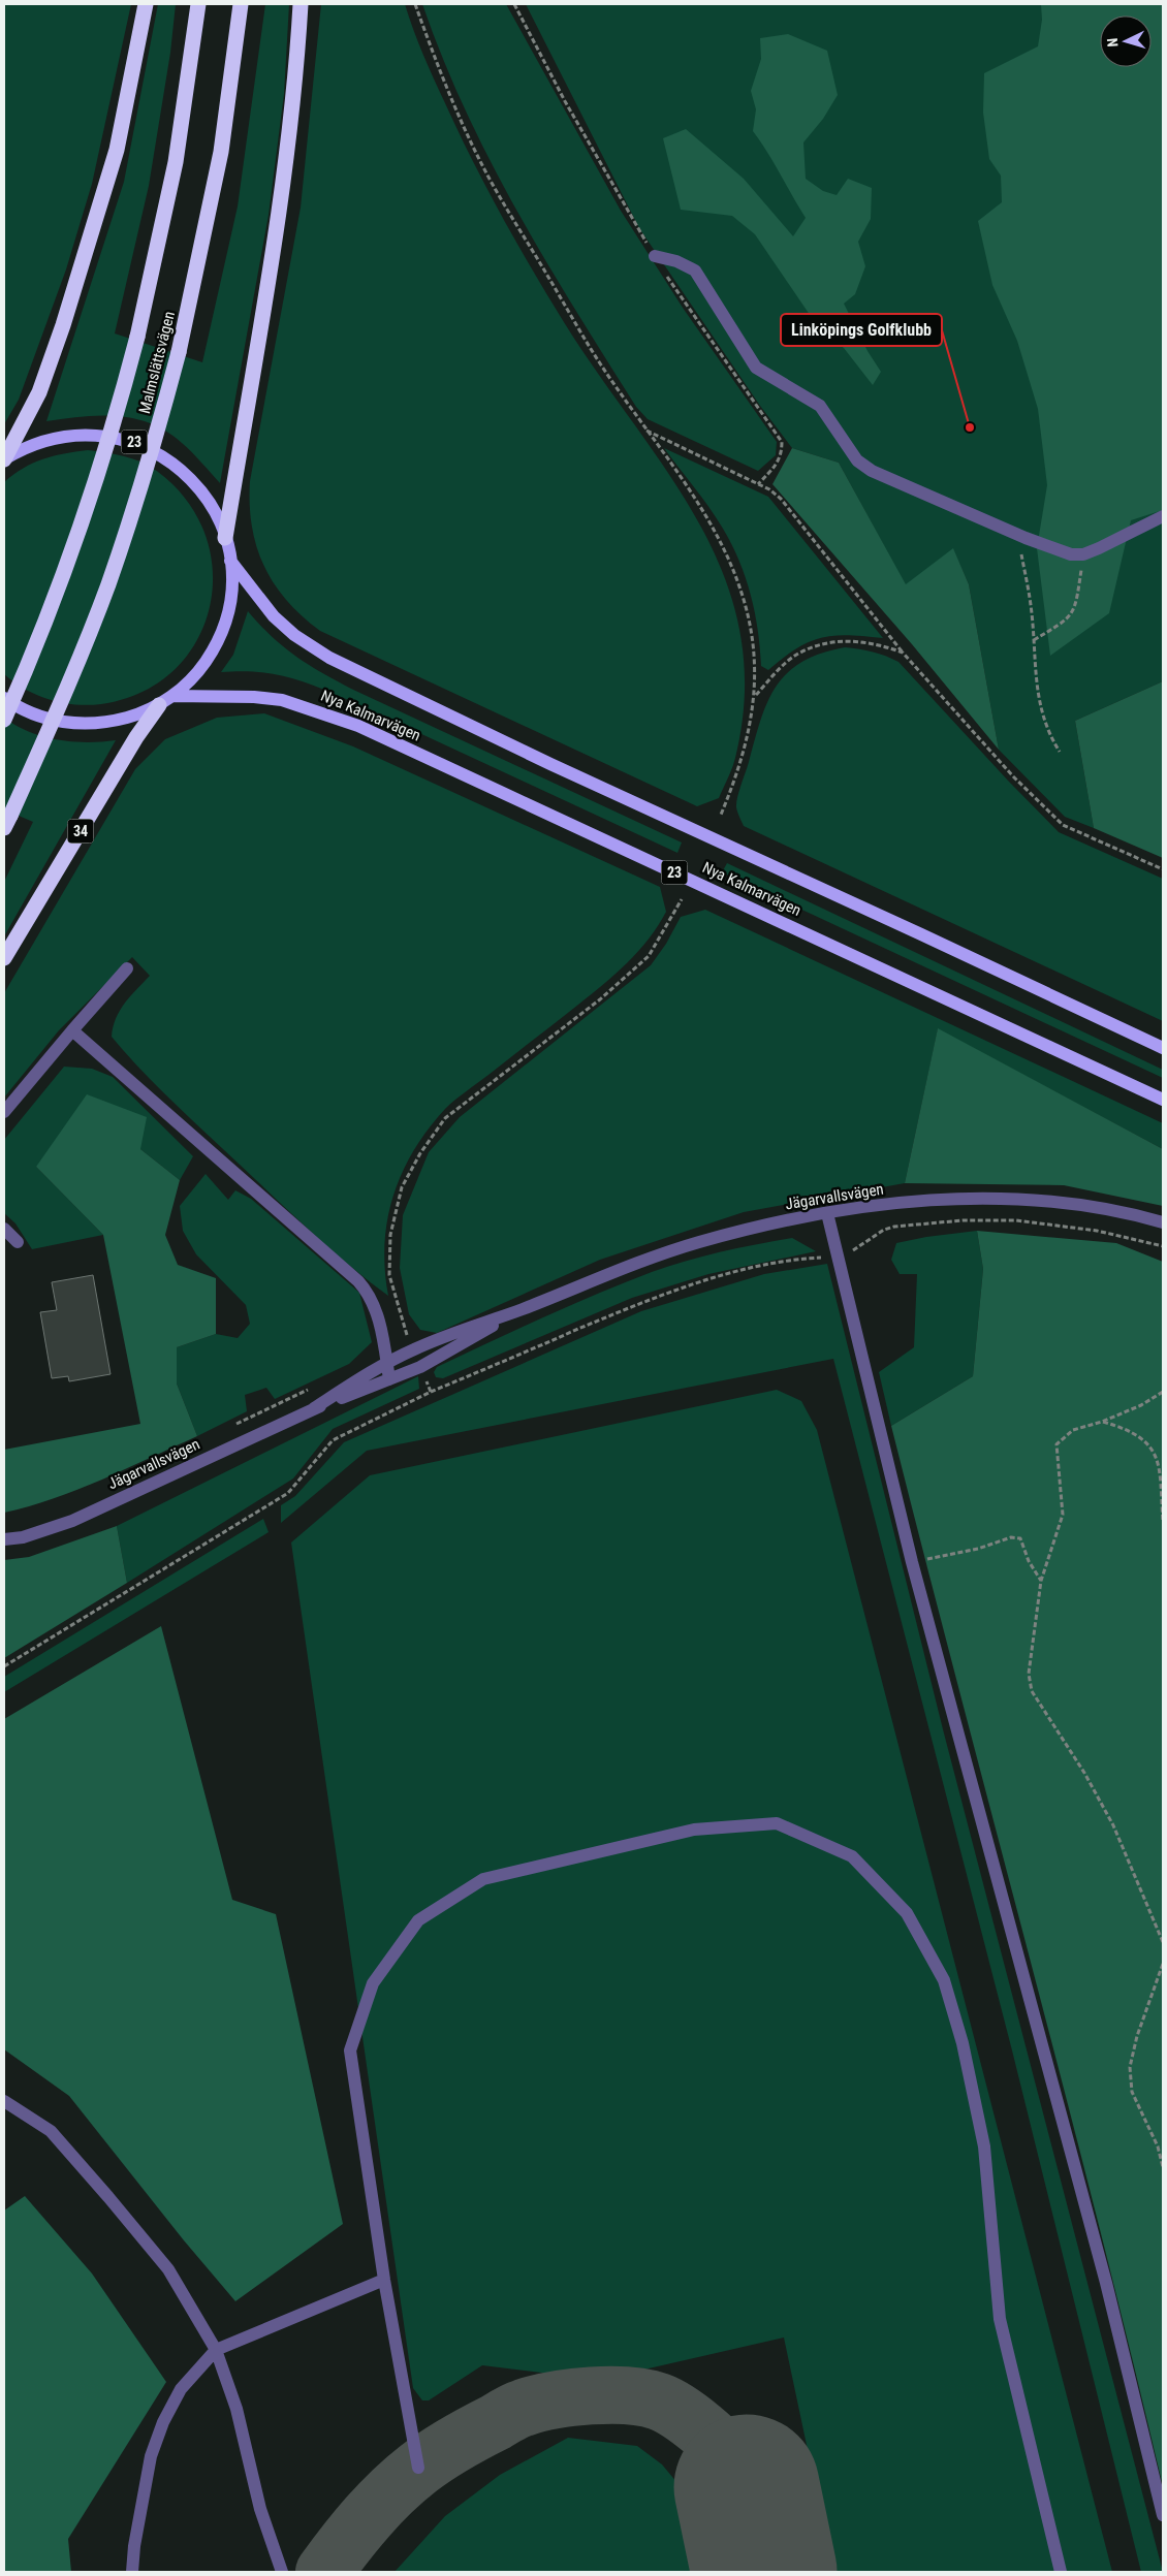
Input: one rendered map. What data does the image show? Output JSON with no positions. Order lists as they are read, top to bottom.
{
  "streets": {
    "highway": ["Malmslättsvägen", "34"],
    "main road": ["23", "Nya Kalmarvägen"],
    "street": ["Jägarvallsvägen"]
  },
  "crossings": [
    ["Nya Kalmarvägen", "34"]
  ],
  "places": ["Linköpings Golfklubb"],
  "north": "left"
}
